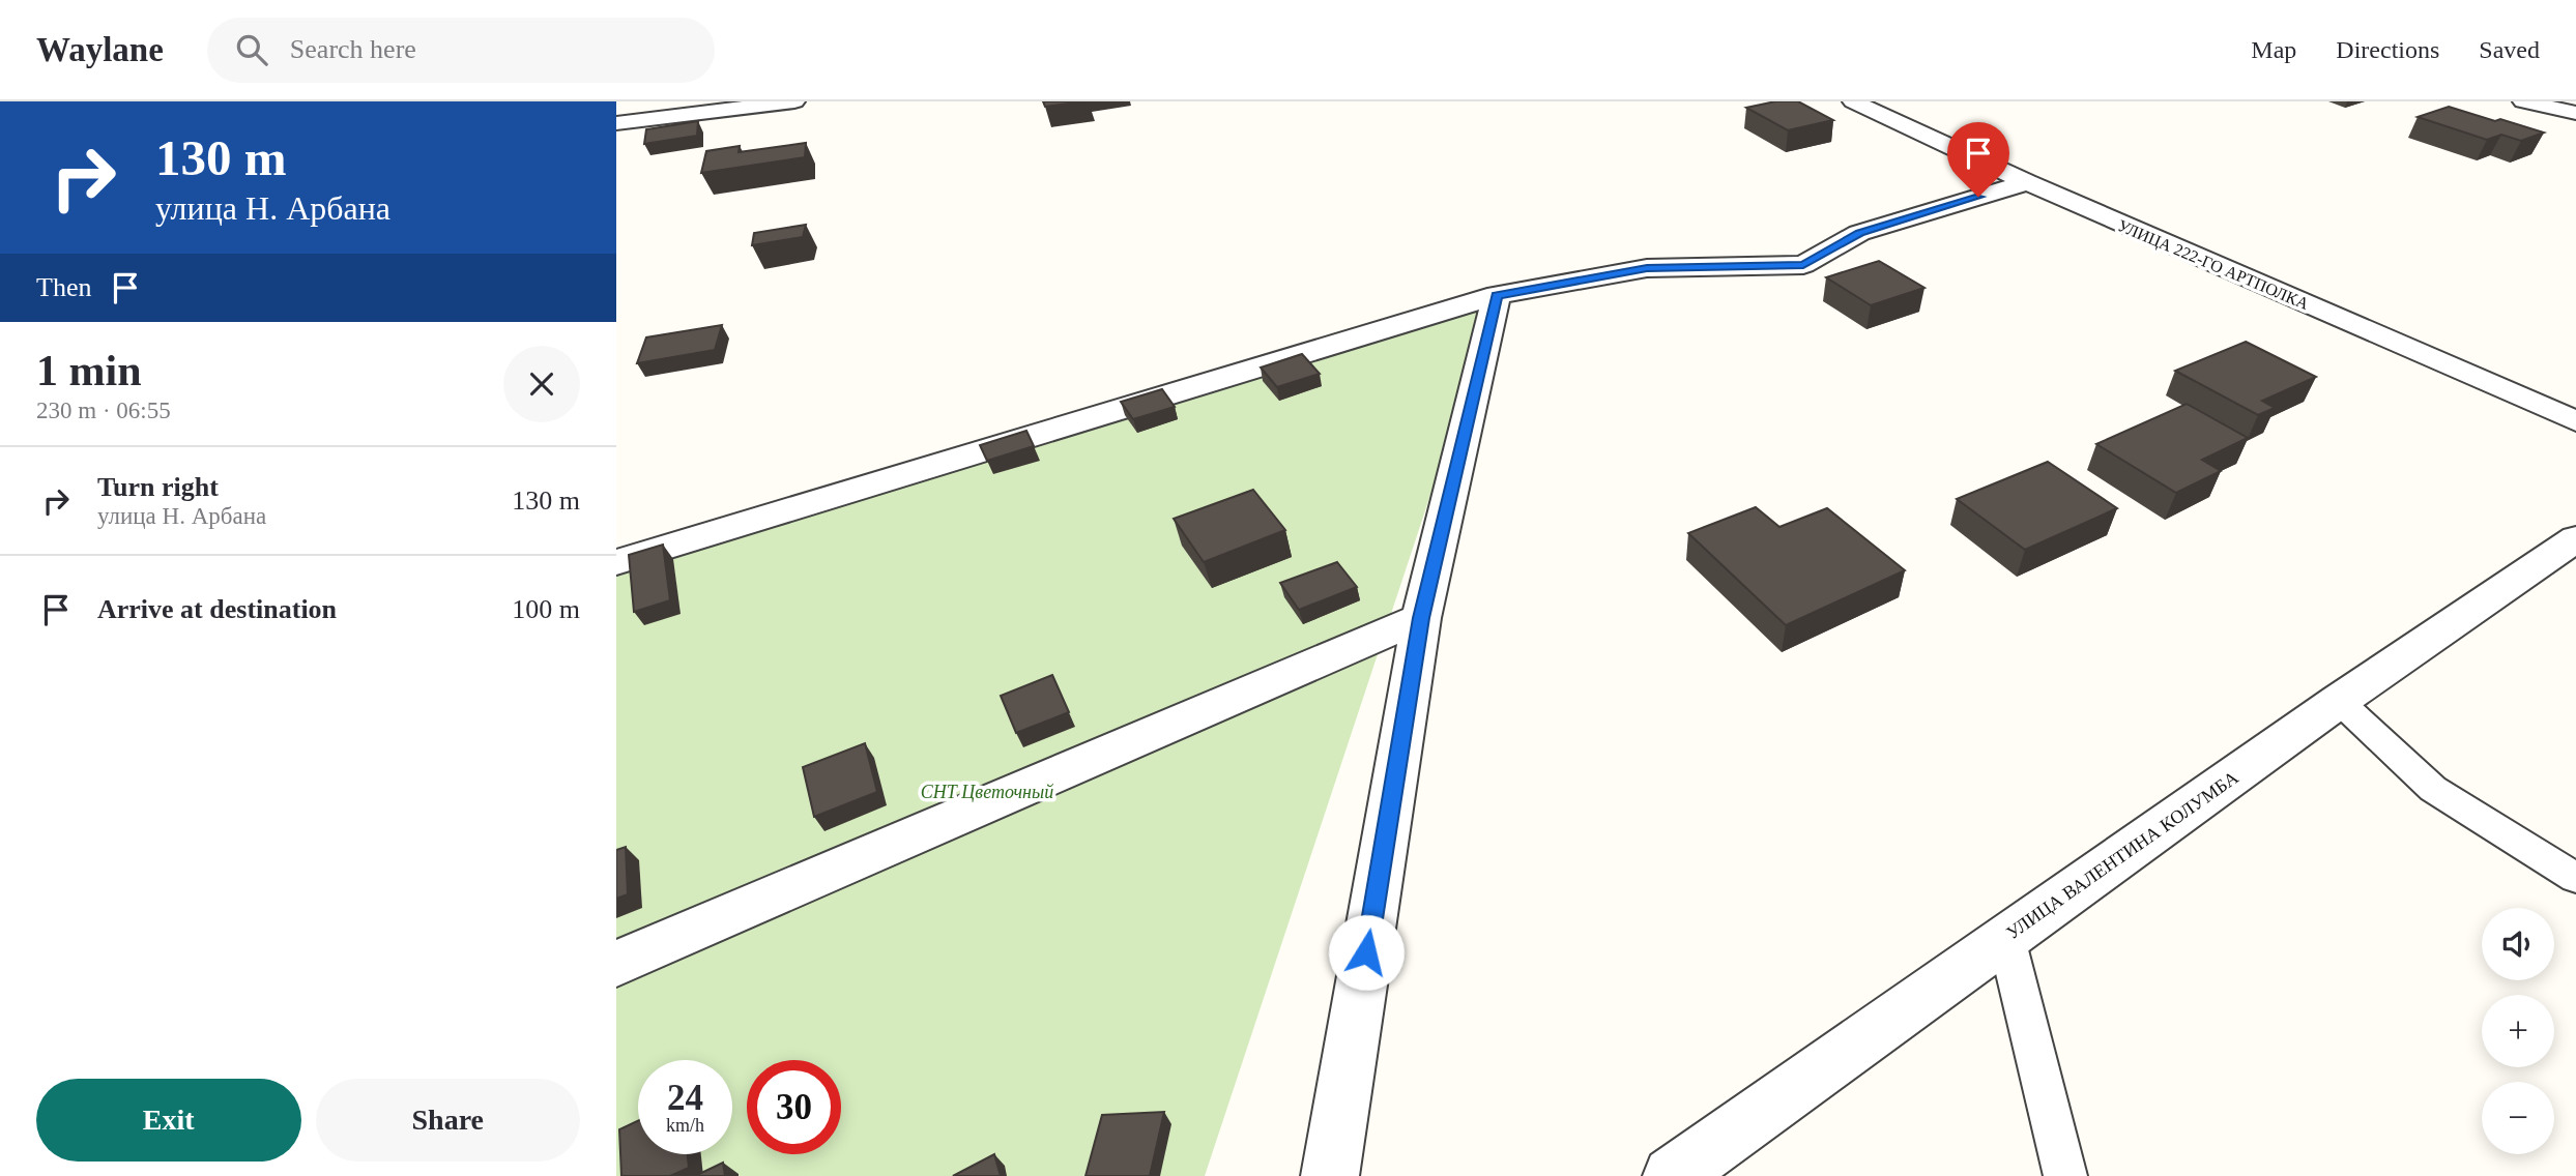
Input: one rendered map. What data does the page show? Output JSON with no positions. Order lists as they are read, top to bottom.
{
  "streets": {
    "street": ["УЛИЦА 222-ГО АРТПОЛКА", "УЛИЦА ВАЛЕНТИНА КОЛУМБА"]
  },
  "parks": ["СНТ Цветочный"],
  "page": {
    "header": "Waylane",
    "search": "Search here",
    "nav": ["Map", "Directions", "Saved"],
    "turn": ["130 m", "улица Н. Арбана"],
    "then": "Then",
    "heading": ["1 min", "230 m · 06:55"],
    "list": [
      {
        "name": "Turn right",
        "note": "улица Н. Арбана",
        "value": "130 m"
      },
      {
        "name": "Arrive at destination",
        "value": "100 m"
      }
    ],
    "map_buttons": ["+", "−"],
    "speed": "24 km/h",
    "limit": "30",
    "buttons": ["Exit", "Share"]
  }
}
